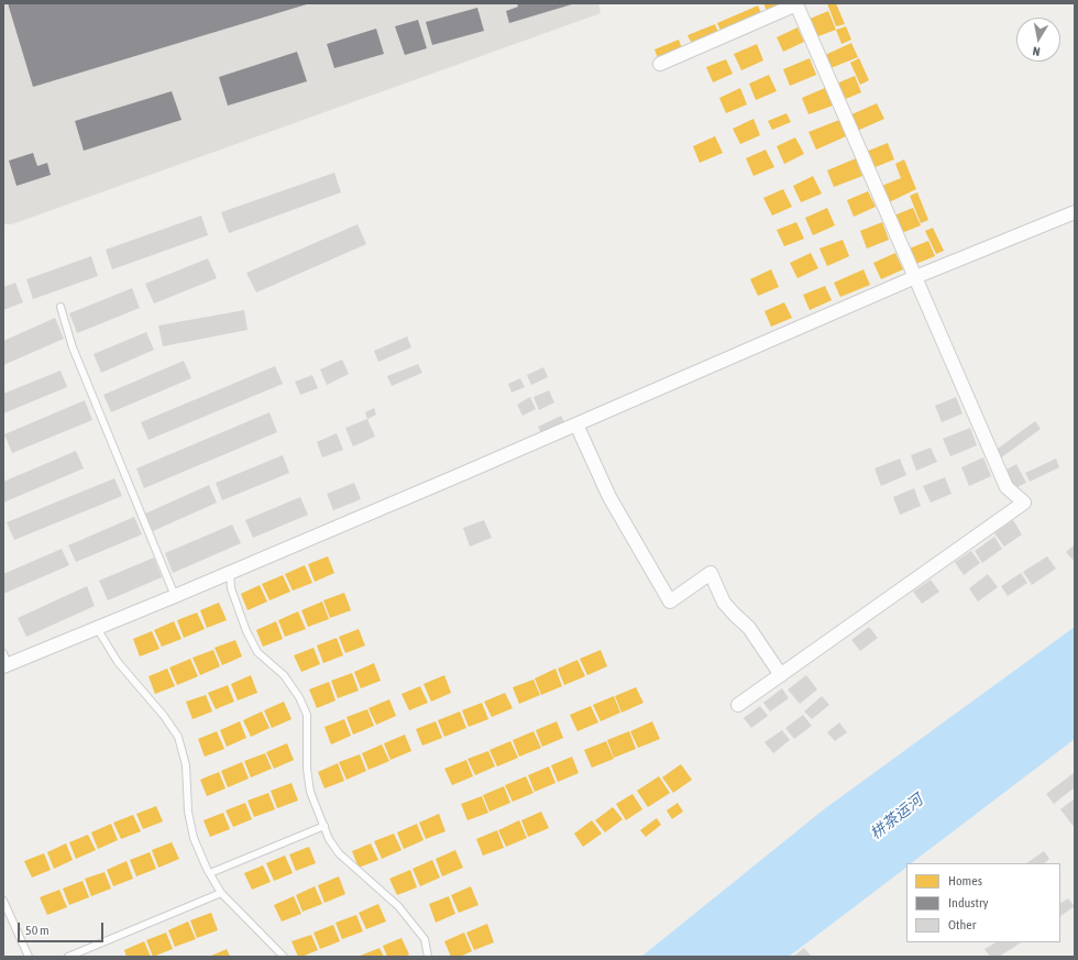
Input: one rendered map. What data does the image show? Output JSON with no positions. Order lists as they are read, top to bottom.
{
  "water": ["栟茶运河"],
  "legend": ["Homes", "Industry", "Other"],
  "scale_bar": "50 m",
  "north": "bottom"
}
